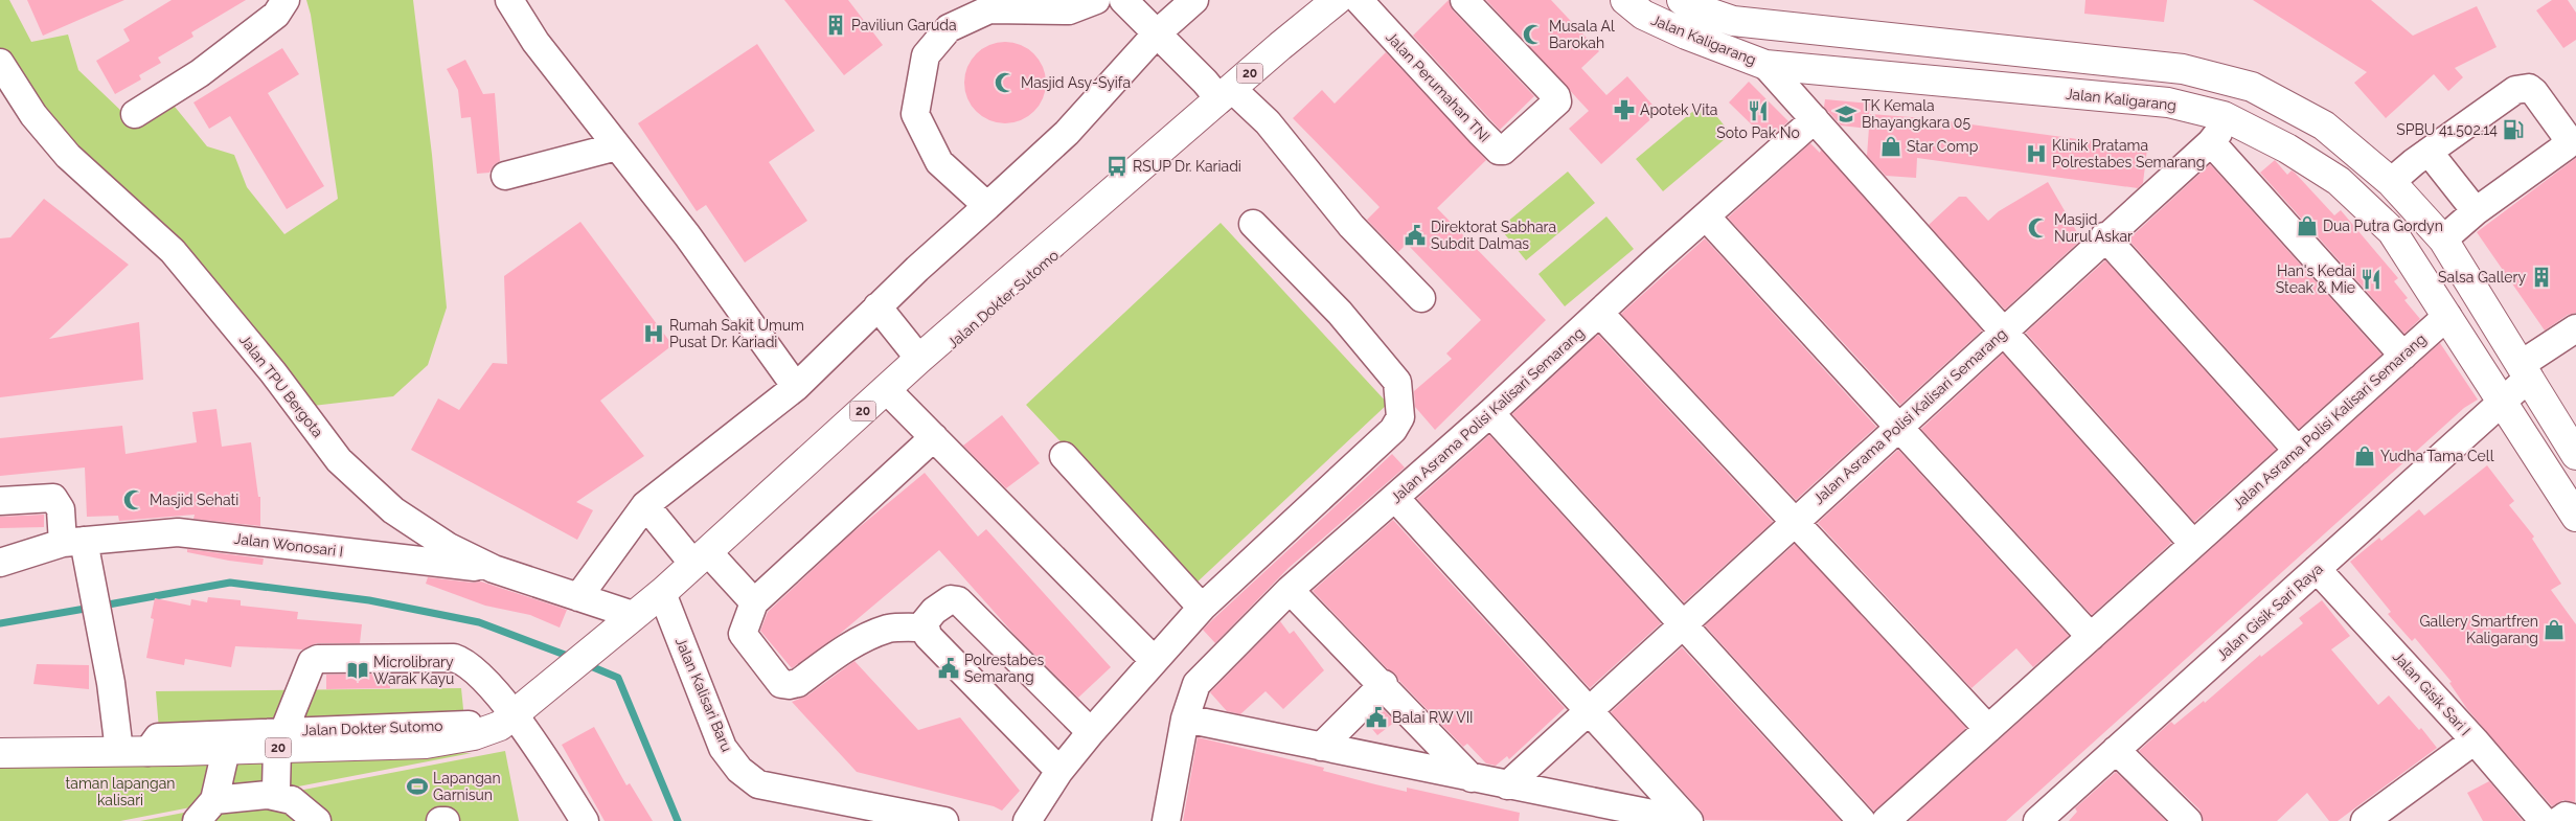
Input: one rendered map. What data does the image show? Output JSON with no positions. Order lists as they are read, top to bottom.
{
  "streets": {
    "highway": ["Jalan Kaligarang", "20", "Jalan Dokter Sutomo"],
    "street": [
      "Jalan Perumahan TNI",
      "Jalan TPU Bergota",
      "Jalan Asrama Polisi Kalisari Semarang",
      "Jalan Wonosari I",
      "Jalan Gisik Sari Raya",
      "Jalan Gisik Sari I",
      "Jalan Kalisari Baru"
    ]
  },
  "crossings": [
    ["Jalan Kaligarang", "Jalan Asrama Polisi Kalisari Semarang"],
    ["Jalan Kaligarang", "Jalan Gisik Sari Raya"],
    ["Jalan Dokter Sutomo", "Jalan TPU Bergota"],
    ["Jalan Dokter Sutomo", "Jalan Kalisari Baru"],
    ["Jalan TPU Bergota", "Jalan Wonosari I"],
    ["Jalan Gisik Sari Raya", "Jalan Gisik Sari I"]
  ],
  "parks": ["taman lapangan kalisari"],
  "places": {
    "building": ["Paviliun Garuda", "Salsa Gallery"],
    "mosque": [
      "Musala Al Barokah",
      "Masjid Asy-Syifa",
      "Masjid Nurul Askar",
      "Masjid Sehati"
    ],
    "pharmacy": ["Apotek Vita"],
    "restaurant": ["Soto Pak No", "Han's Kedai Steak & Mie"],
    "school or university": ["TK Kemala Bhayangkara 05"],
    "fuel station": ["SPBU 41.502.14"],
    "shop": [
      "Star Comp",
      "Dua Putra Gordyn",
      "Yudha Tama Cell",
      "Gallery Smartfren Kaligarang"
    ],
    "hospital": ["Klinik Pratama Polrestabes Semarang", "Rumah Sakit Umum Pusat Dr. Kariadi"],
    "bus stop": ["RSUP Dr. Kariadi"],
    "public building": ["Direktorat Sabhara Subdit Dalmas", "Polrestabes Semarang", "Balai RW VII"],
    "library": ["Microlibrary Warak Kayu"],
    "sports": ["Lapangan Garnisun"]
  }
}
